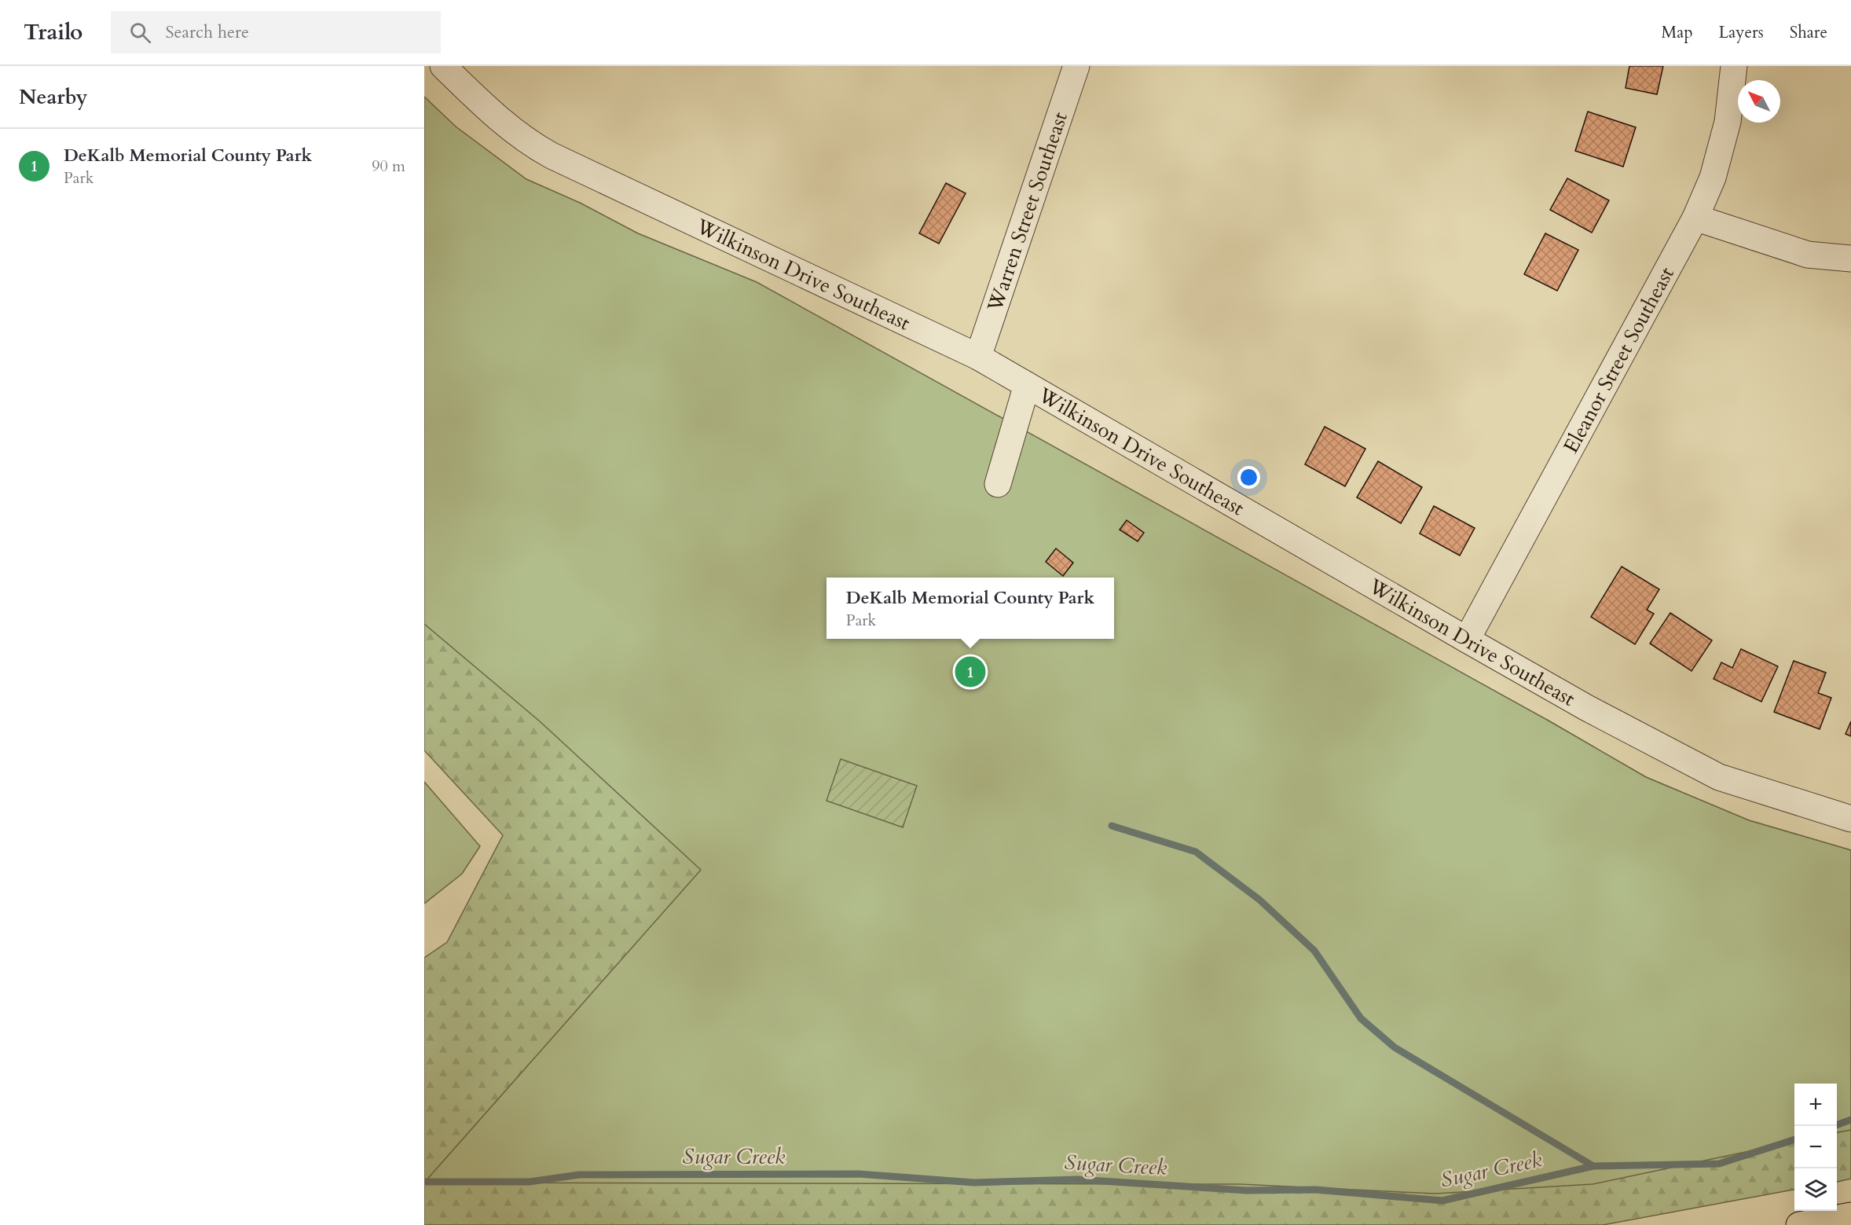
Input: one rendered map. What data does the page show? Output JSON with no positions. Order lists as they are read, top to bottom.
{
  "streets": {
    "street": ["Warren Street Southeast", "Wilkinson Drive Southeast", "Eleanor Street Southeast"]
  },
  "crossings": [
    ["Warren Street Southeast", "Wilkinson Drive Southeast"],
    ["Wilkinson Drive Southeast", "Eleanor Street Southeast"]
  ],
  "water": ["Sugar Creek"],
  "north": "top left",
  "page": {
    "header": "Trailo",
    "search": "Search here",
    "nav": ["Map", "Layers", "Share"],
    "heading": "Nearby",
    "list": [
      {
        "mark": "1",
        "name": "DeKalb Memorial County Park",
        "note": "Park",
        "value": "90 m"
      }
    ],
    "popup": ["DeKalb Memorial County Park", "Park"],
    "pins": "1",
    "map_buttons": ["+", "−"]
  }
}
